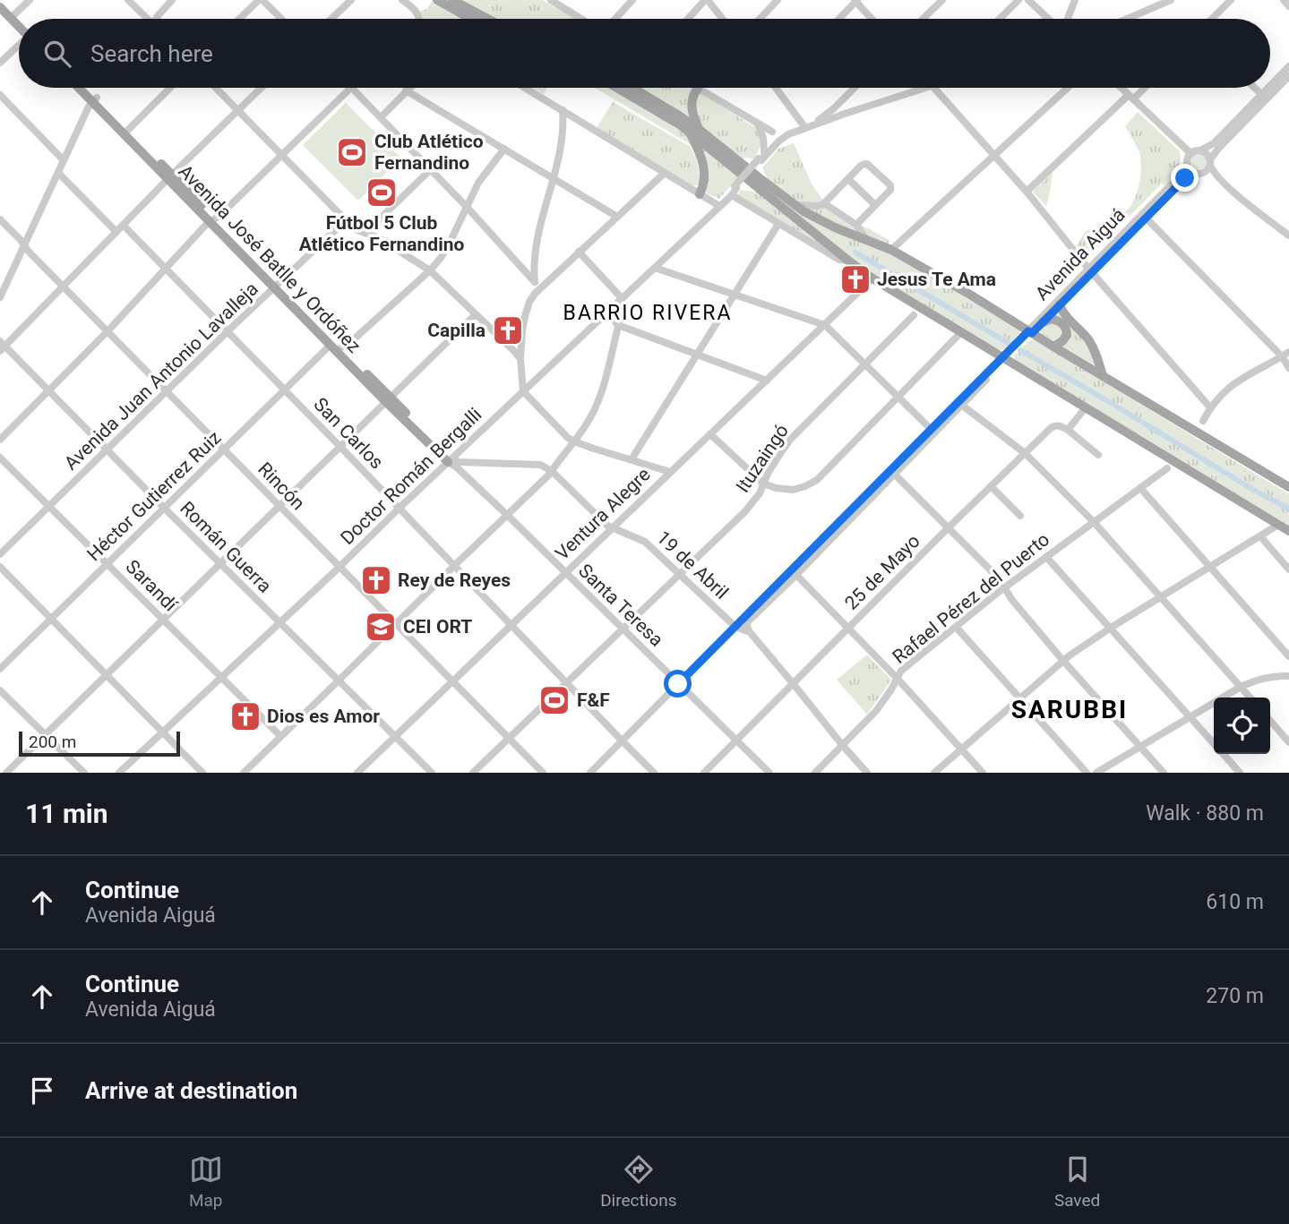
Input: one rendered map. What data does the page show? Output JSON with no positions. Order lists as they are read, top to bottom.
{
  "streets": {
    "main road": ["Avenida José Batlle y Ordóñez"],
    "street": [
      "Avenida Aiguá",
      "Avenida Juan Antonio Lavalleja",
      "San Carlos",
      "Ituzaingó",
      "Doctor Román Bergalli",
      "Rincón",
      "Héctor Gutierrez Ruiz",
      "Ventura Alegre",
      "Román Guerra",
      "19 de Abril",
      "25 de Mayo",
      "Sarandí",
      "Rafael Pérez del Puerto",
      "Santa Teresa"
    ]
  },
  "crossings": [
    ["Avenida Aiguá", "San Carlos"],
    ["Avenida Aiguá", "19 de Abril"],
    ["Avenida Aiguá", "Santa Teresa"],
    ["Avenida José Batlle y Ordóñez", "Avenida Juan Antonio Lavalleja"],
    ["Avenida José Batlle y Ordóñez", "Doctor Román Bergalli"],
    ["Avenida José Batlle y Ordóñez", "Héctor Gutierrez Ruiz"],
    ["Avenida José Batlle y Ordóñez", "19 de Abril"],
    ["Avenida José Batlle y Ordóñez", "Santa Teresa"],
    ["Avenida Juan Antonio Lavalleja", "San Carlos"],
    ["Avenida Juan Antonio Lavalleja", "Rincón"],
    ["Avenida Juan Antonio Lavalleja", "Román Guerra"],
    ["Avenida Juan Antonio Lavalleja", "Sarandí"],
    ["San Carlos", "Ituzaingó"],
    ["San Carlos", "Doctor Román Bergalli"],
    ["San Carlos", "Héctor Gutierrez Ruiz"],
    ["San Carlos", "Ventura Alegre"],
    ["Ituzaingó", "Rincón"],
    ["Ituzaingó", "19 de Abril"],
    ["Ituzaingó", "Santa Teresa"],
    ["Doctor Román Bergalli", "Rincón"],
    ["Doctor Román Bergalli", "Román Guerra"],
    ["Doctor Román Bergalli", "19 de Abril"],
    ["Doctor Román Bergalli", "Sarandí"],
    ["Doctor Román Bergalli", "Santa Teresa"],
    ["Rincón", "Héctor Gutierrez Ruiz"],
    ["Rincón", "Ventura Alegre"],
    ["Héctor Gutierrez Ruiz", "Román Guerra"],
    ["Héctor Gutierrez Ruiz", "Sarandí"],
    ["Ventura Alegre", "Román Guerra"],
    ["Ventura Alegre", "19 de Abril"],
    ["Ventura Alegre", "Santa Teresa"],
    ["19 de Abril", "25 de Mayo"],
    ["19 de Abril", "Rafael Pérez del Puerto"],
    ["19 de Abril", "Santa Teresa"],
    ["25 de Mayo", "Santa Teresa"]
  ],
  "districts": ["BARRIO RIVERA", "SARUBBI"],
  "places": {
    "sports": ["Club Atlético Fernandino", "Fútbol 5 Club Atlético Fernandino", "F&F"],
    "church": [
      "Jesus Te Ama",
      "Capilla",
      "Rey de Reyes",
      "Dios es Amor"
    ],
    "school or university": ["CEI ORT"]
  },
  "scale_bar": "200 m",
  "page": {
    "search": "Search here",
    "scale": "200 m",
    "heading": ["11 min", "Walk · 880 m"],
    "list": [
      ["Continue", "Avenida Aiguá", "610 m"],
      ["Continue", "Avenida Aiguá", "270 m"],
      "Arrive at destination"
    ],
    "nav": ["Map", "Directions", "Saved"]
  }
}
